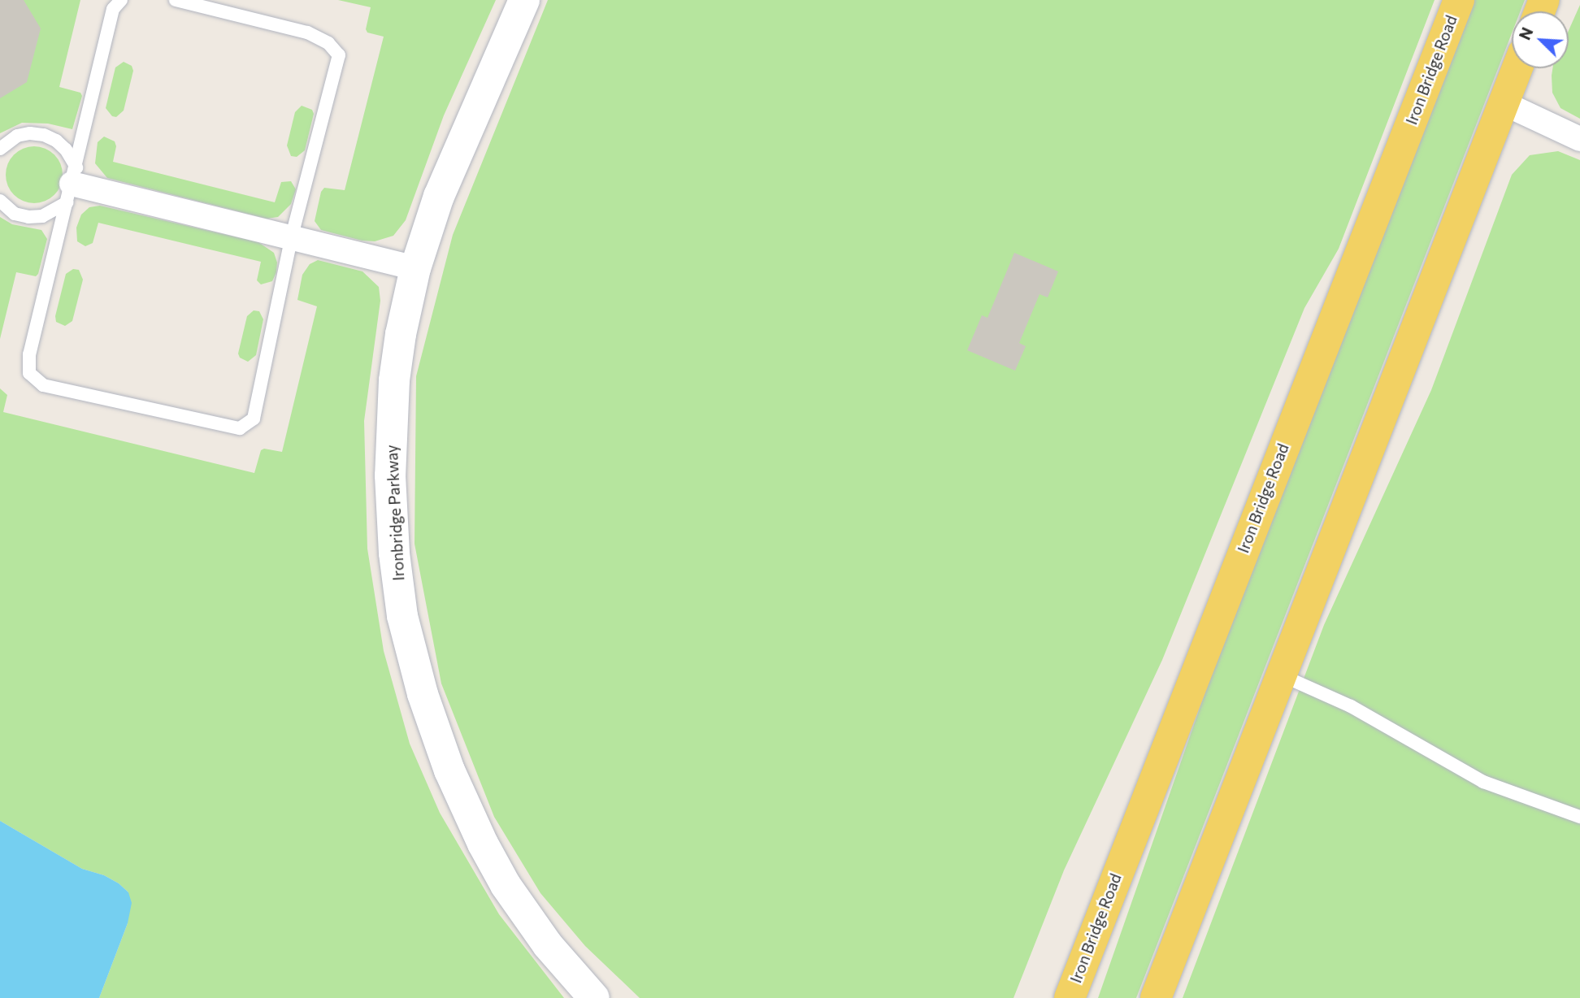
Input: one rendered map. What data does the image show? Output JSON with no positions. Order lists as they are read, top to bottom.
{
  "streets": {
    "main road": ["Iron Bridge Road"],
    "street": ["Ironbridge Parkway"]
  },
  "north": "top left"
}
